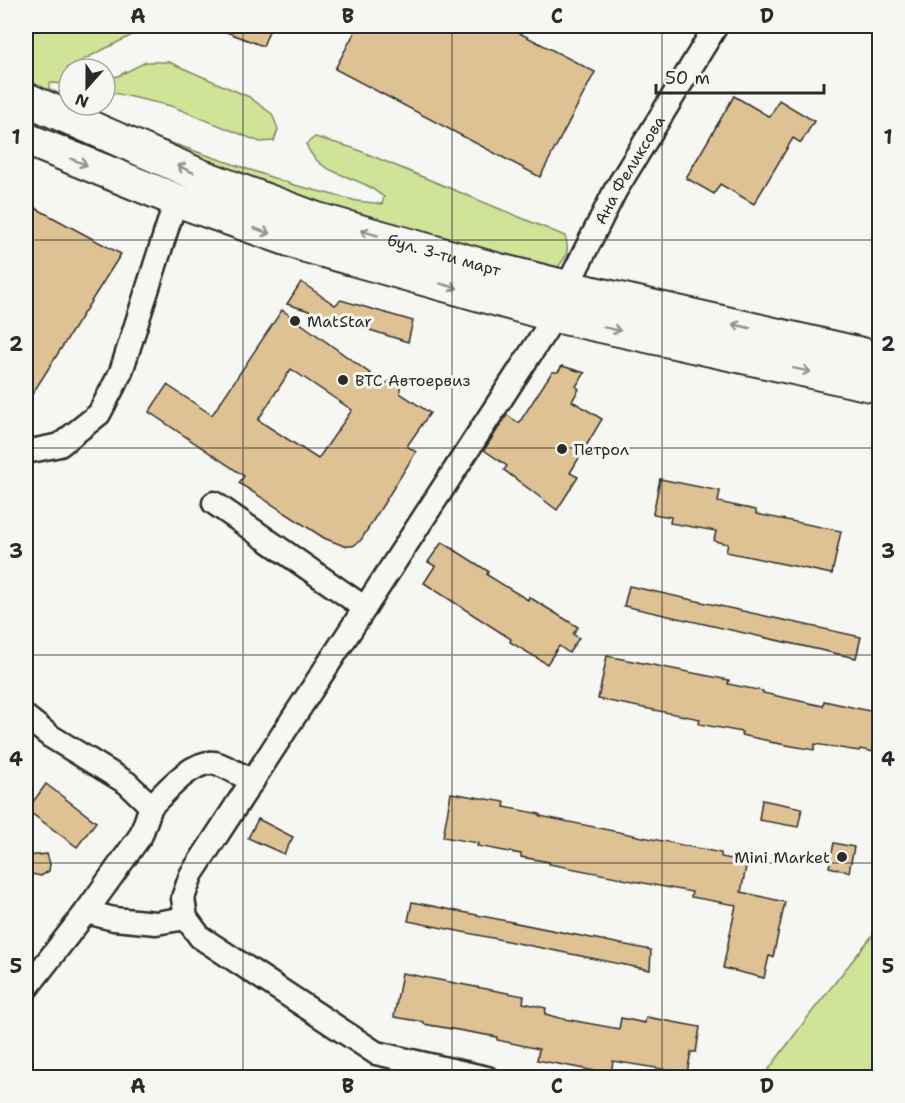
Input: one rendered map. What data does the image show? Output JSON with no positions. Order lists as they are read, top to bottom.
{
  "streets": {
    "street": ["Ана Феликсова", "бул. 3-ти март"]
  },
  "crossings": [
    ["Ана Феликсова", "бул. 3-ти март"]
  ],
  "places": [
    "MatStar",
    "ВТС Автоервиз",
    "Петрол",
    "Mini Market"
  ],
  "scale_bar": "50 m",
  "north": "bottom",
  "grid": {
    "columns": [
      "A",
      "B",
      "C",
      "D"
    ],
    "rows": [
      "1",
      "2",
      "3",
      "4",
      "5"
    ]
  }
}
